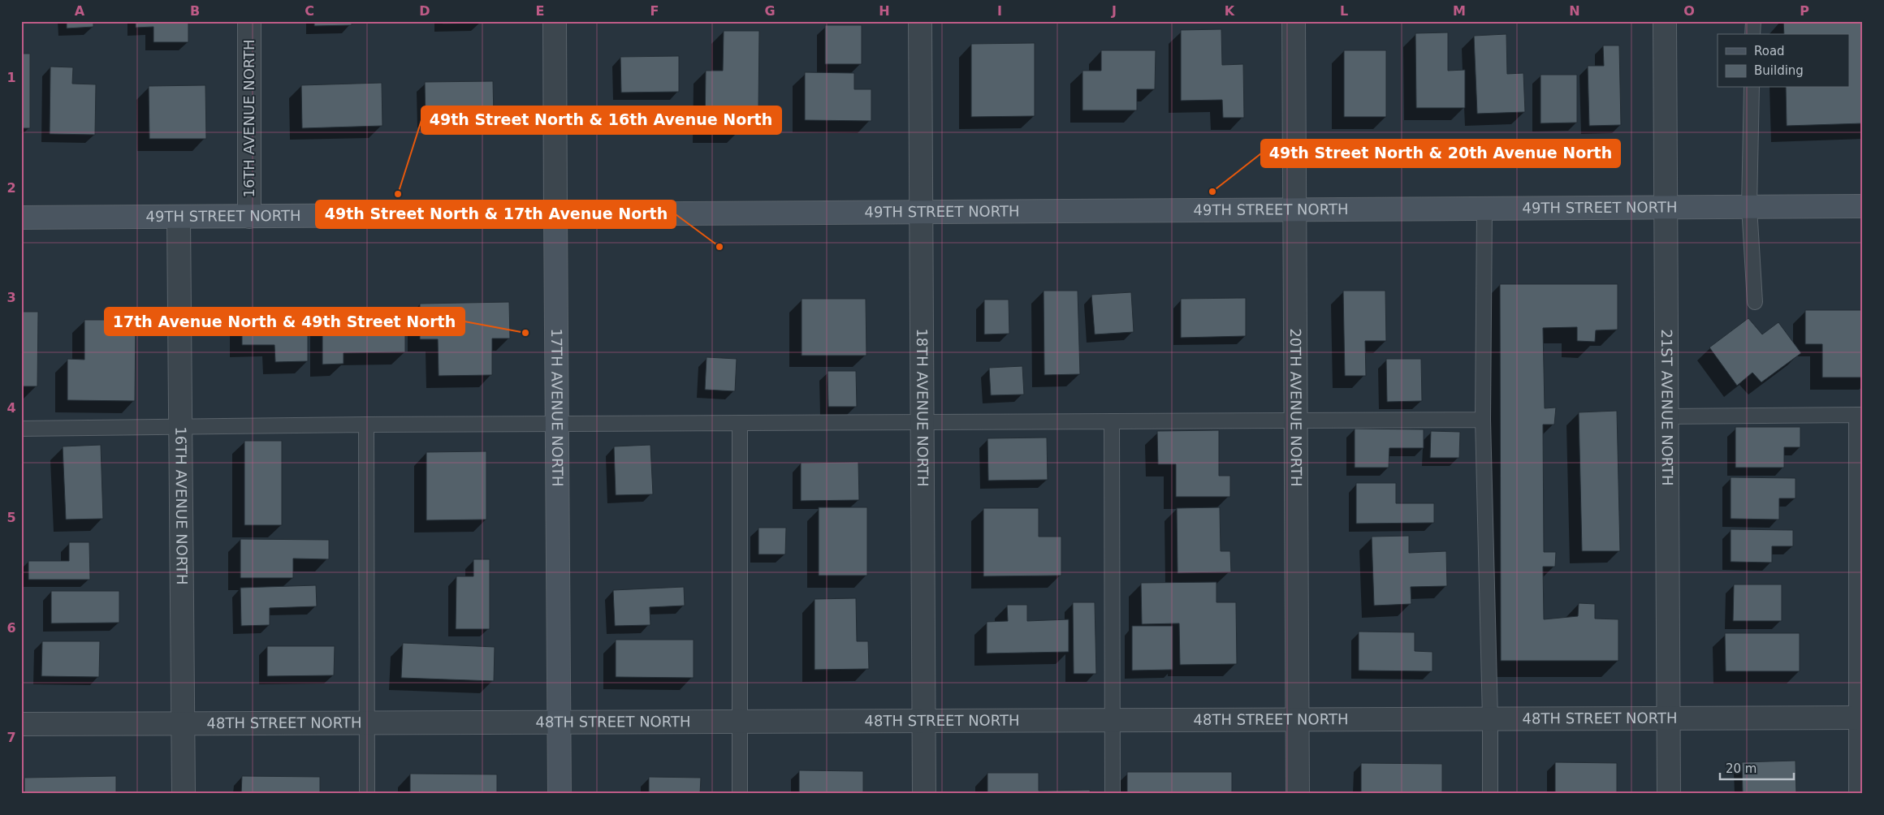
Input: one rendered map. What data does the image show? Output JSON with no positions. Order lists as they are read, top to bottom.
{
  "streets": {
    "main road": ["49TH STREET NORTH", "17TH AVENUE NORTH"],
    "street": [
      "16TH AVENUE NORTH",
      "18TH AVENUE NORTH",
      "20TH AVENUE NORTH",
      "21ST AVENUE NORTH",
      "48TH STREET NORTH"
    ]
  },
  "crossings": [
    ["16TH AVENUE NORTH", "49TH STREET NORTH"],
    ["16TH AVENUE NORTH", "48TH STREET NORTH"],
    ["49TH STREET NORTH", "17TH AVENUE NORTH"],
    ["49TH STREET NORTH", "18TH AVENUE NORTH"],
    ["49TH STREET NORTH", "20TH AVENUE NORTH"],
    ["49TH STREET NORTH", "21ST AVENUE NORTH"],
    ["17TH AVENUE NORTH", "48TH STREET NORTH"],
    ["18TH AVENUE NORTH", "48TH STREET NORTH"],
    ["20TH AVENUE NORTH", "48TH STREET NORTH"],
    ["21ST AVENUE NORTH", "48TH STREET NORTH"]
  ],
  "places": [
    "49th Street North & 20th Avenue North",
    "49th Street North & 16th Avenue North",
    "49th Street North & 17th Avenue North",
    "17th Avenue North & 49th Street North"
  ],
  "legend": ["Road", "Building"],
  "scale_bar": "20 m",
  "grid": {
    "columns": [
      "A",
      "B",
      "C",
      "D",
      "E",
      "F",
      "G",
      "H",
      "I",
      "J",
      "K",
      "L",
      "M",
      "N",
      "O",
      "P"
    ],
    "rows": [
      "1",
      "2",
      "3",
      "4",
      "5",
      "6",
      "7"
    ]
  }
}
